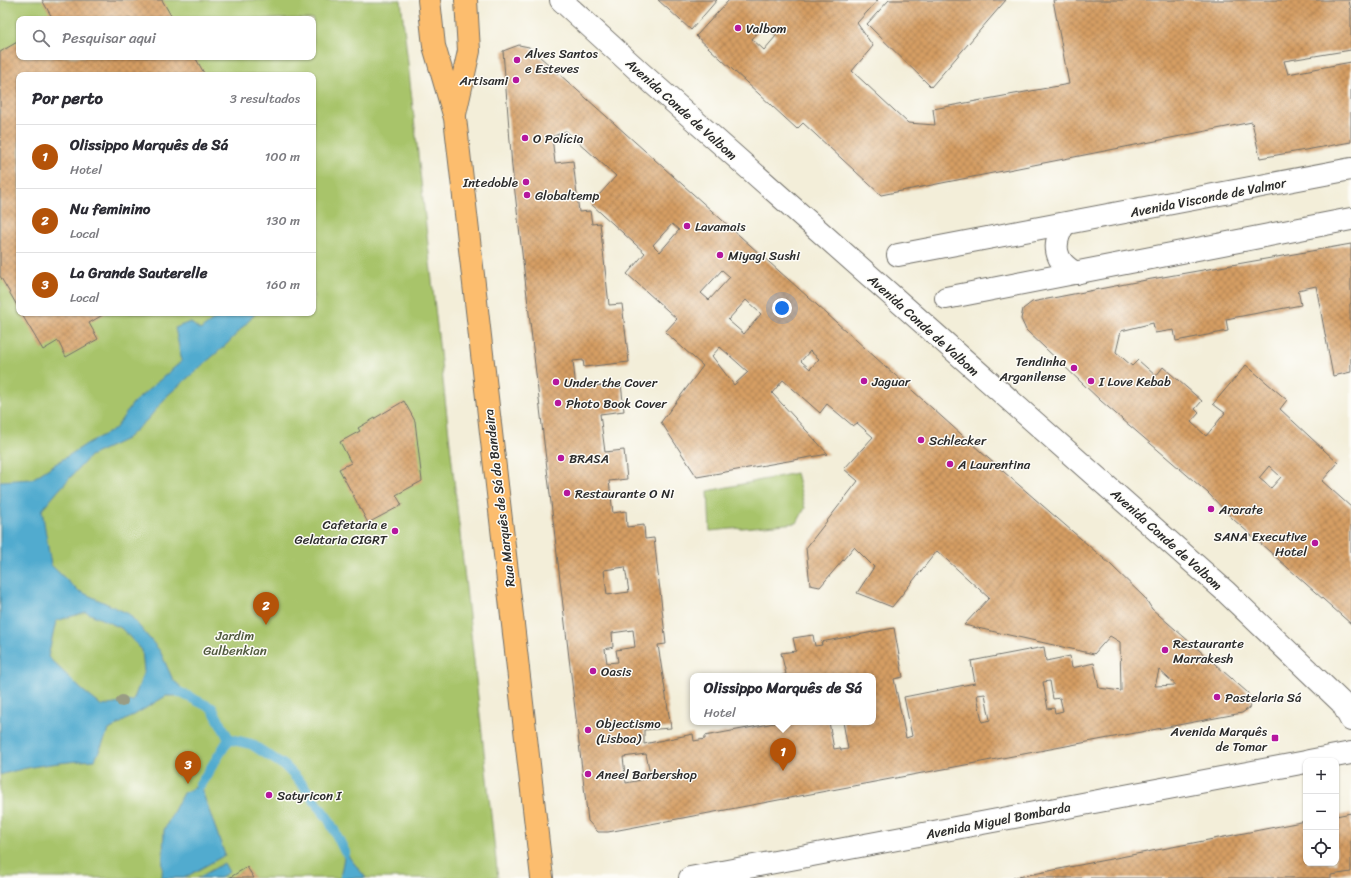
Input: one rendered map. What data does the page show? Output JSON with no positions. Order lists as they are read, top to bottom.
{
  "streets": {
    "main road": ["Rua Marquês de Sá da Bandeira"],
    "street": ["Avenida Conde de Valbom", "Avenida Visconde de Valmor", "Avenida Miguel Bombarda"]
  },
  "parks": ["Jardim Gulbenkian"],
  "places": {
    "other": [
      "Valbom",
      "Alves Santos e Esteves",
      "Artisami",
      "O Polícia",
      "Intedoble",
      "Globaltemp",
      "Lavamais",
      "Miyagi Sushi",
      "Tendinha Arganilense",
      "Jaguar",
      "I Love Kebab",
      "Under the Cover",
      "Photo Book Cover",
      "Schlecker",
      "BRASA",
      "A Laurentina",
      "Restaurante O Ni",
      "Ararate",
      "Cafetaria e Gelataria CIGRT",
      "SANA Executive Hotel",
      "Restaurante Marrakesh",
      "Oasis",
      "Pastelaria Sá",
      "Objectismo (Lisboa)",
      "Aneel Barbershop",
      "Satyricon I"
    ],
    "transit": ["Avenida Marquês de Tomar"]
  },
  "page": {
    "search": "Pesquisar aqui",
    "heading": ["Por perto", "3 resultados"],
    "list": [
      {
        "mark": "1",
        "name": "Olissippo Marquês de Sá",
        "note": "Hotel",
        "value": "100 m"
      },
      {
        "mark": "2",
        "name": "Nu feminino",
        "note": "Local",
        "value": "130 m"
      },
      {
        "mark": "3",
        "name": "La Grande Sauterelle",
        "note": "Local",
        "value": "160 m"
      }
    ],
    "pins": ["2", "1", "3"],
    "popup": ["Olissippo Marquês de Sá", "Hotel"],
    "map_buttons": ["+", "−"]
  }
}
